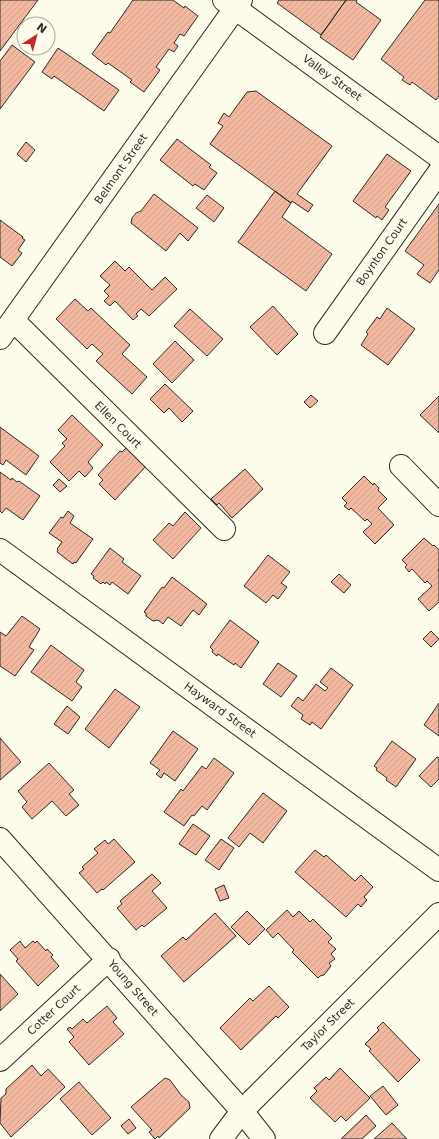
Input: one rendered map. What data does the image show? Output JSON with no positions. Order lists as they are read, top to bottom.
{
  "streets": {
    "street": [
      "Valley Street",
      "Belmont Street",
      "Boynton Court",
      "Ellen Court",
      "Hayward Street",
      "Young Street",
      "Cotter Court",
      "Taylor Street"
    ]
  },
  "crossings": [
    ["Valley Street", "Belmont Street"],
    ["Belmont Street", "Ellen Court"],
    ["Young Street", "Cotter Court"],
    ["Young Street", "Taylor Street"]
  ],
  "north": "top right"
}
